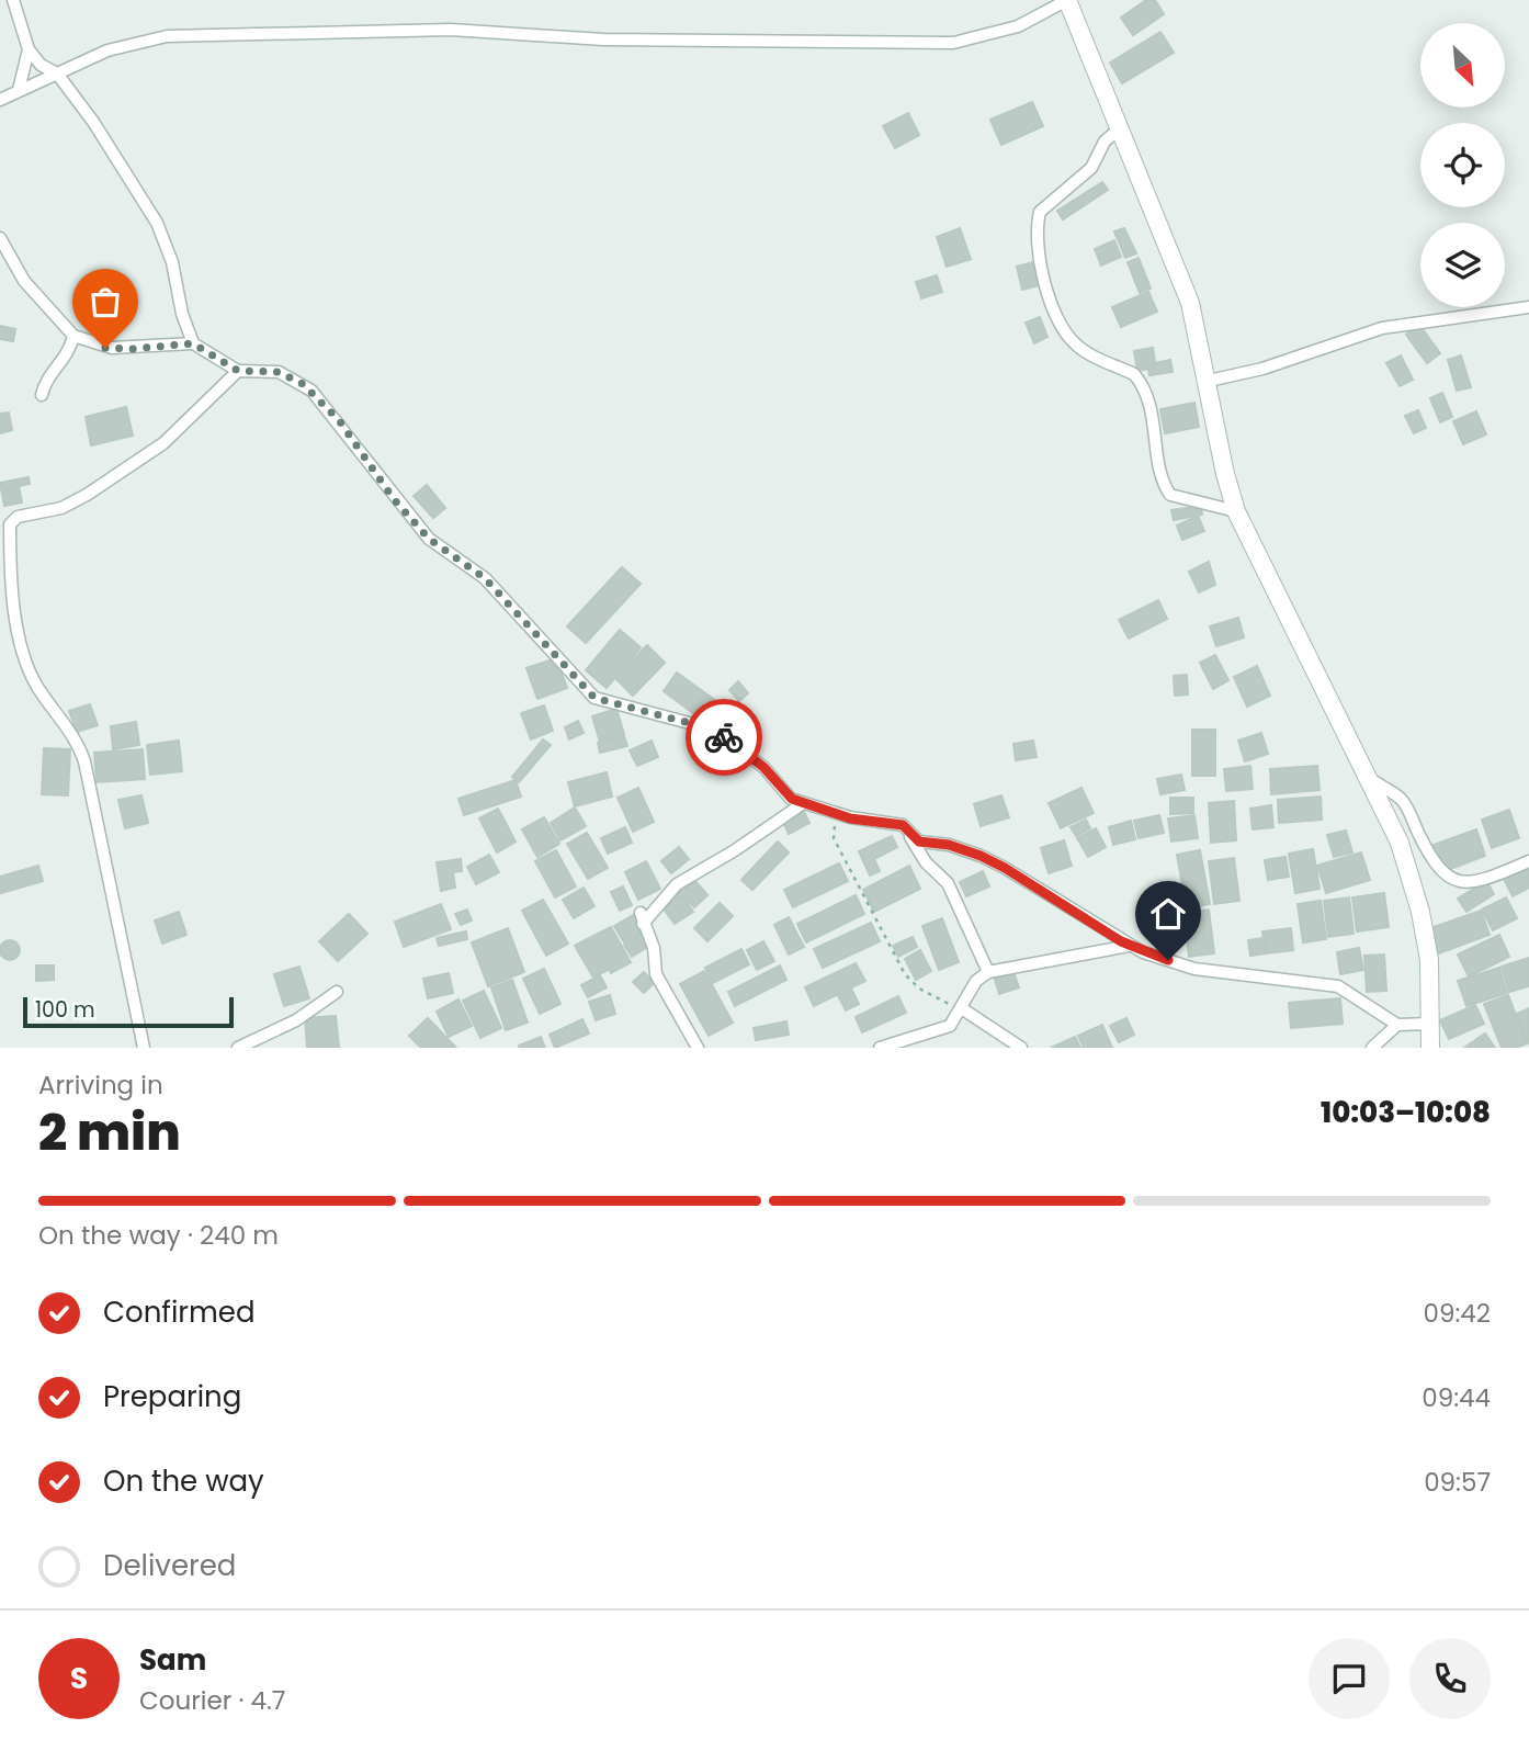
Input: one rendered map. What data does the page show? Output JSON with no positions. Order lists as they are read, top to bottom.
{
  "scale_bar": "100 m",
  "north": "bottom right",
  "page": {
    "scale": "100 m",
    "heading": ["2 min", "Arriving in", "10:03–10:08"],
    "panel": ["Sam", "Courier · 4.7"],
    "bar": "On the way · 240 m",
    "list": [
      ["Confirmed", "09:42"],
      ["Preparing", "09:44"],
      ["On the way", "09:57"],
      "Delivered"
    ],
    "round": "S"
  }
}
